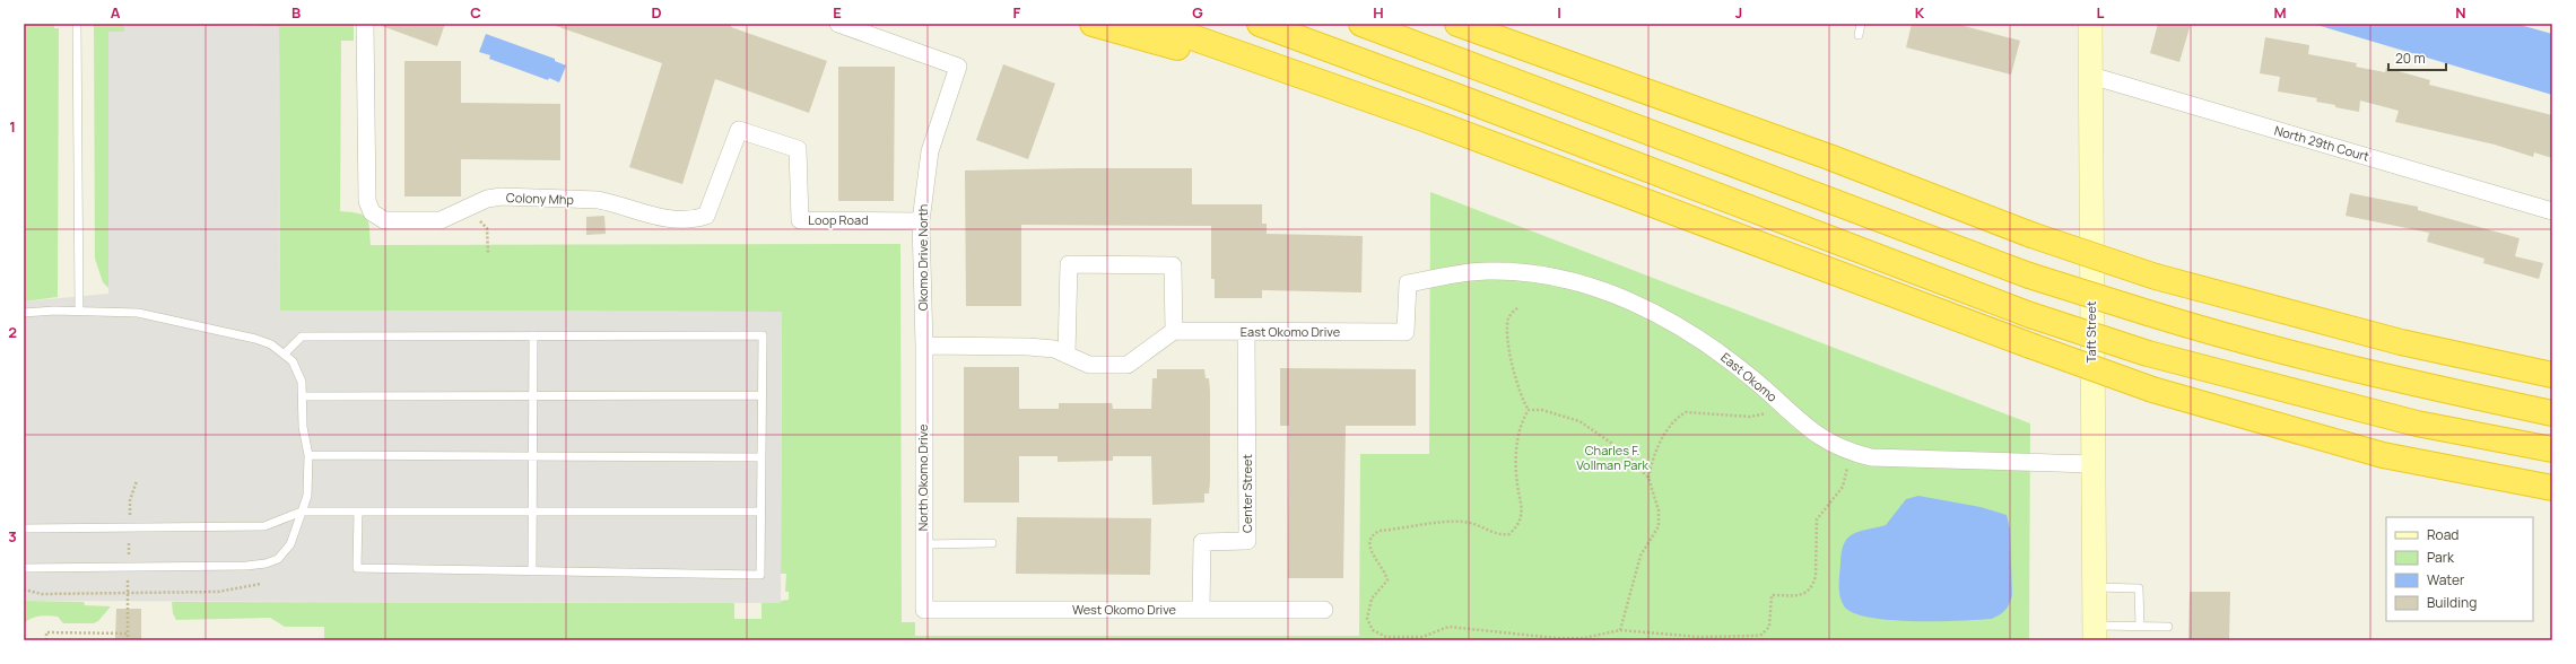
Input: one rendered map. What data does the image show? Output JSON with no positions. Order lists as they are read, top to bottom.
{
  "streets": {
    "street": [
      "North 29th Court",
      "Colony Mhp",
      "Loop Road",
      "Okomo Drive North",
      "East Okomo Drive",
      "Taft Street",
      "East Okomo",
      "North Okomo Drive",
      "Center Street",
      "West Okomo Drive"
    ]
  },
  "crossings": [
    ["North 29th Court", "Taft Street"],
    ["Colony Mhp", "Loop Road"],
    ["Loop Road", "Okomo Drive North"],
    ["Okomo Drive North", "North Okomo Drive"],
    ["East Okomo Drive", "East Okomo"],
    ["East Okomo Drive", "Center Street"],
    ["Taft Street", "East Okomo"],
    ["North Okomo Drive", "West Okomo Drive"],
    ["Center Street", "West Okomo Drive"]
  ],
  "parks": ["Charles F. Vollman Park"],
  "legend": [
    "Road",
    "Park",
    "Water",
    "Building"
  ],
  "scale_bar": "20 m",
  "grid": {
    "columns": [
      "A",
      "B",
      "C",
      "D",
      "E",
      "F",
      "G",
      "H",
      "I",
      "J",
      "K",
      "L",
      "M",
      "N"
    ],
    "rows": ["1", "2", "3"]
  }
}
